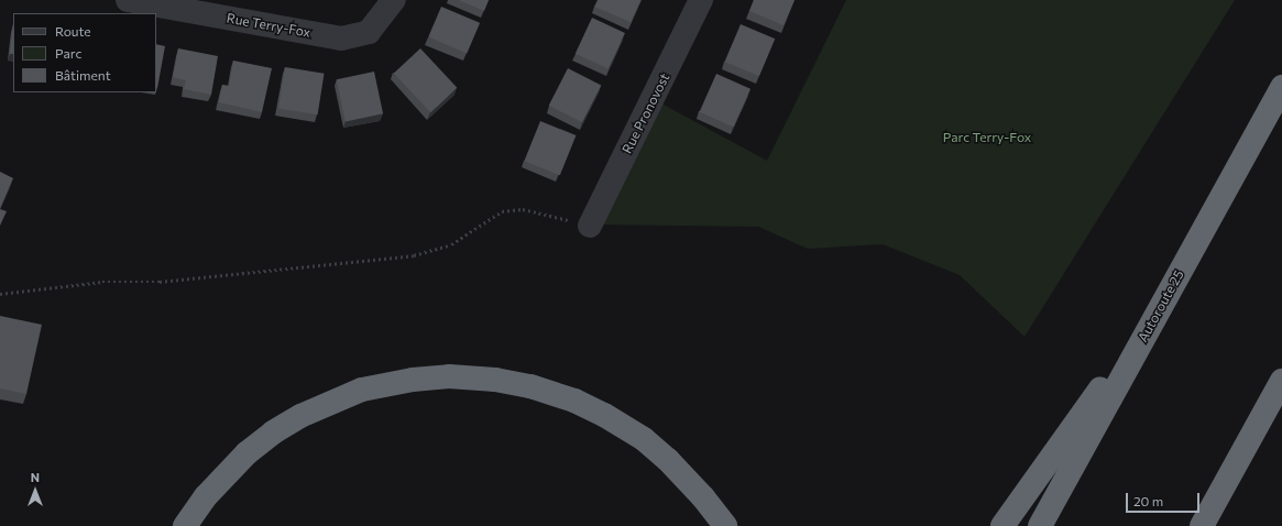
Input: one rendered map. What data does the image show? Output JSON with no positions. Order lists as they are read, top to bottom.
{
  "streets": {
    "highway": ["Autoroute 25"],
    "street": ["Rue Terry-Fox", "Rue Pronovost"]
  },
  "parks": ["Parc Terry-Fox"],
  "legend": ["Route", "Parc", "Bâtiment"],
  "scale_bar": "20 m",
  "north": "top"
}
